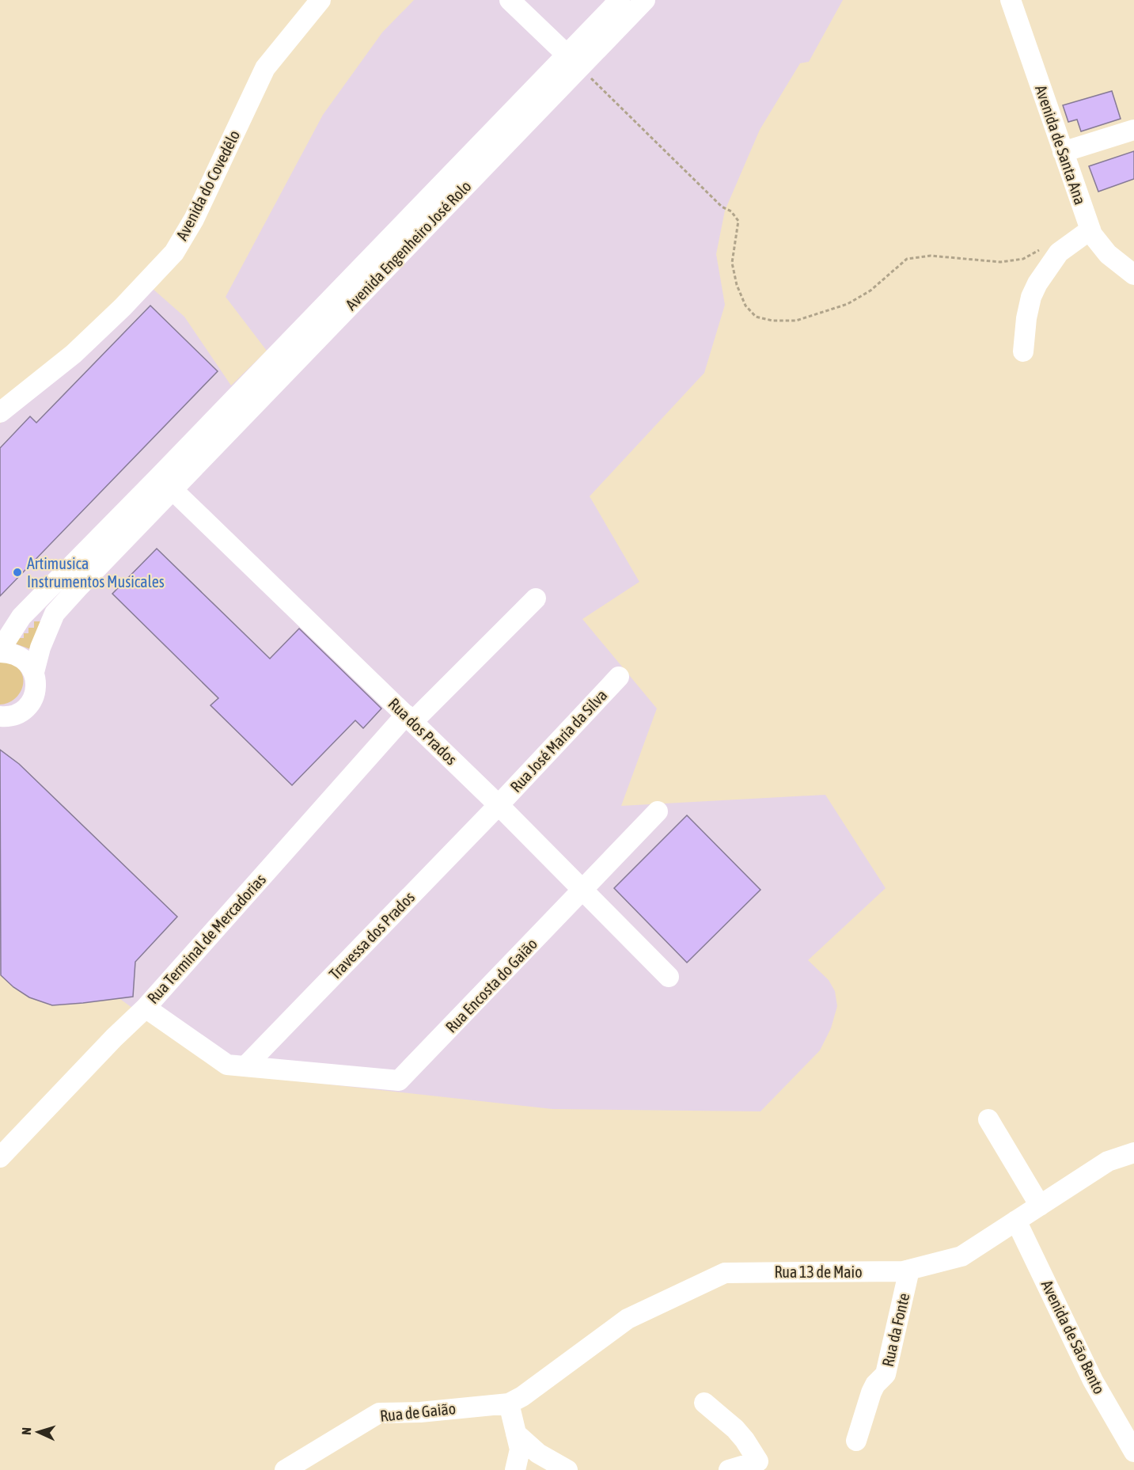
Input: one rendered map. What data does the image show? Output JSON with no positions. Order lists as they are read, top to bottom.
{
  "streets": {
    "street": [
      "Avenida de Santa Ana",
      "Avenida do Covedêlo",
      "Avenida Engenheiro José Rolo",
      "Rua dos Prados",
      "Rua José Maria da Silva",
      "Travessa dos Prados",
      "Rua Terminal de Mercadorias",
      "Rua Encosta do Gaião",
      "Rua 13 de Maio",
      "Rua da Fonte",
      "Avenida de São Bento",
      "Rua de Gaião"
    ]
  },
  "crossings": [
    ["Avenida Engenheiro José Rolo", "Rua dos Prados"],
    ["Rua dos Prados", "Rua José Maria da Silva"],
    ["Rua dos Prados", "Travessa dos Prados"],
    ["Rua dos Prados", "Rua Terminal de Mercadorias"],
    ["Rua dos Prados", "Rua Encosta do Gaião"],
    ["Rua José Maria da Silva", "Travessa dos Prados"],
    ["Travessa dos Prados", "Rua Encosta do Gaião"],
    ["Rua 13 de Maio", "Rua da Fonte"],
    ["Rua 13 de Maio", "Avenida de São Bento"],
    ["Rua 13 de Maio", "Rua de Gaião"]
  ],
  "places": ["Artimusica Instrumentos Musicales"],
  "north": "left"
}
